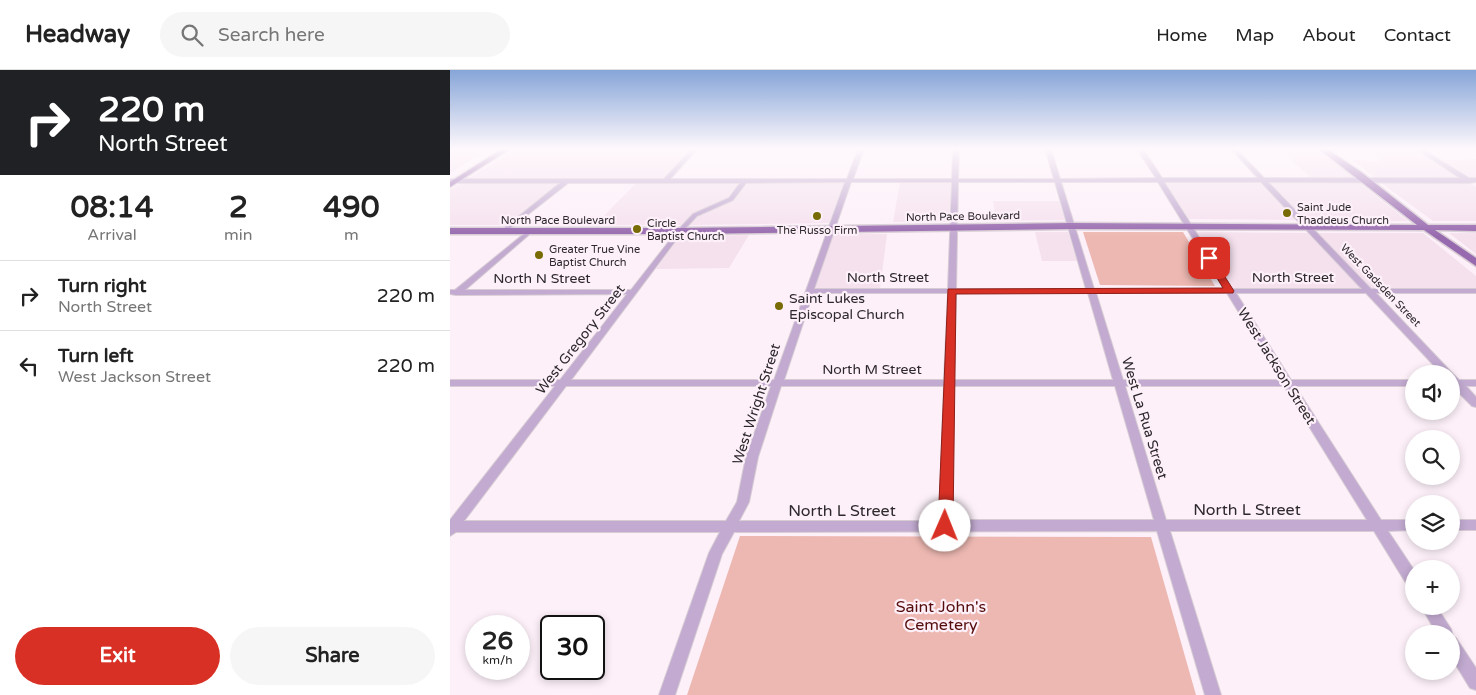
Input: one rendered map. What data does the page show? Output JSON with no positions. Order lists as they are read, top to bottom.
{
  "streets": {
    "main road": ["North Pace Boulevard"],
    "street": [
      "North Street",
      "North N Street",
      "West Gadsden Street",
      "West Gregory Street",
      "West Jackson Street",
      "North M Street",
      "West Wright Street",
      "West La Rua Street",
      "North L Street"
    ]
  },
  "crossings": [
    ["North Pace Boulevard", "West Gadsden Street"],
    ["North Pace Boulevard", "West Gregory Street"],
    ["North Pace Boulevard", "West Jackson Street"],
    ["North Pace Boulevard", "West Wright Street"],
    ["North Pace Boulevard", "West La Rua Street"],
    ["North Street", "West Gadsden Street"],
    ["North Street", "West Jackson Street"],
    ["North Street", "West Wright Street"],
    ["North Street", "West La Rua Street"],
    ["North N Street", "West Gregory Street"],
    ["West Gregory Street", "North M Street"],
    ["West Gregory Street", "North L Street"],
    ["West Jackson Street", "North M Street"],
    ["West Jackson Street", "North L Street"],
    ["North M Street", "West Wright Street"],
    ["North M Street", "West La Rua Street"],
    ["West Wright Street", "North L Street"],
    ["West La Rua Street", "North L Street"]
  ],
  "parks": ["Saint John's Cemetery"],
  "places": [
    "Saint Jude Thaddeus Church",
    "The Russo Firm",
    "Circle Baptist Church",
    "Greater True Vine Baptist Church",
    "Saint Lukes Episcopal Church"
  ],
  "page": {
    "header": "Headway",
    "search": "Search here",
    "nav": [
      "Home",
      "Map",
      "About",
      "Contact"
    ],
    "turn": ["220 m", "North Street"],
    "eta": [
      "08:14",
      "Arrival",
      "2",
      "min",
      "490",
      "m"
    ],
    "list": [
      {
        "name": "Turn right",
        "note": "North Street",
        "value": "220 m"
      },
      {
        "name": "Turn left",
        "note": "West Jackson Street",
        "value": "220 m"
      }
    ],
    "map_buttons": ["+", "−"],
    "speed": "26 km/h",
    "limit": "30",
    "buttons": ["Exit", "Share"]
  }
}
